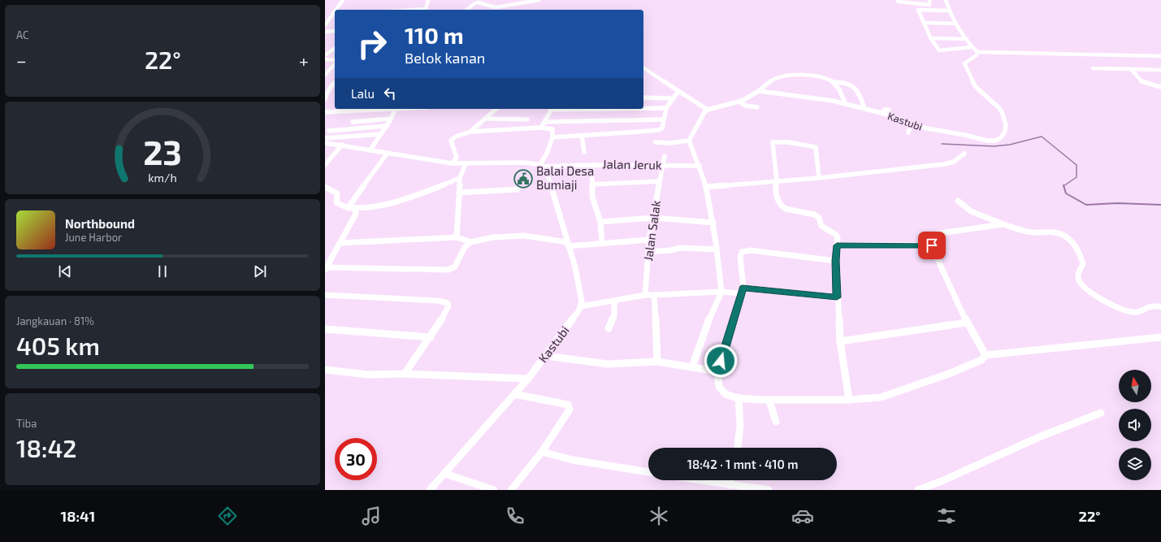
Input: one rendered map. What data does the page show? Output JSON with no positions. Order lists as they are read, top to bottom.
{
  "streets": {
    "street": ["Kastubi", "Jalan Jeruk", "Jalan Salak"]
  },
  "crossings": [
    ["Jalan Jeruk", "Jalan Salak"]
  ],
  "places": {
    "public building": ["Balai Desa Bumiaji"]
  },
  "north": "top",
  "page": {
    "tile": [
      "AC",
      ["Jangkauan · 81%", "405 km"],
      ["Tiba", "18:42"]
    ],
    "turn": ["110 m", "Belok kanan"],
    "heat": ["−", "22°", "+"],
    "then": "Lalu",
    "song": ["Northbound", "June Harbor"],
    "limit": "30",
    "trip": "18:42 · 1 mnt · 410 m",
    "tabs": ["18:41", "22°"],
    "gauge": ["23", "km/h"]
  }
}
